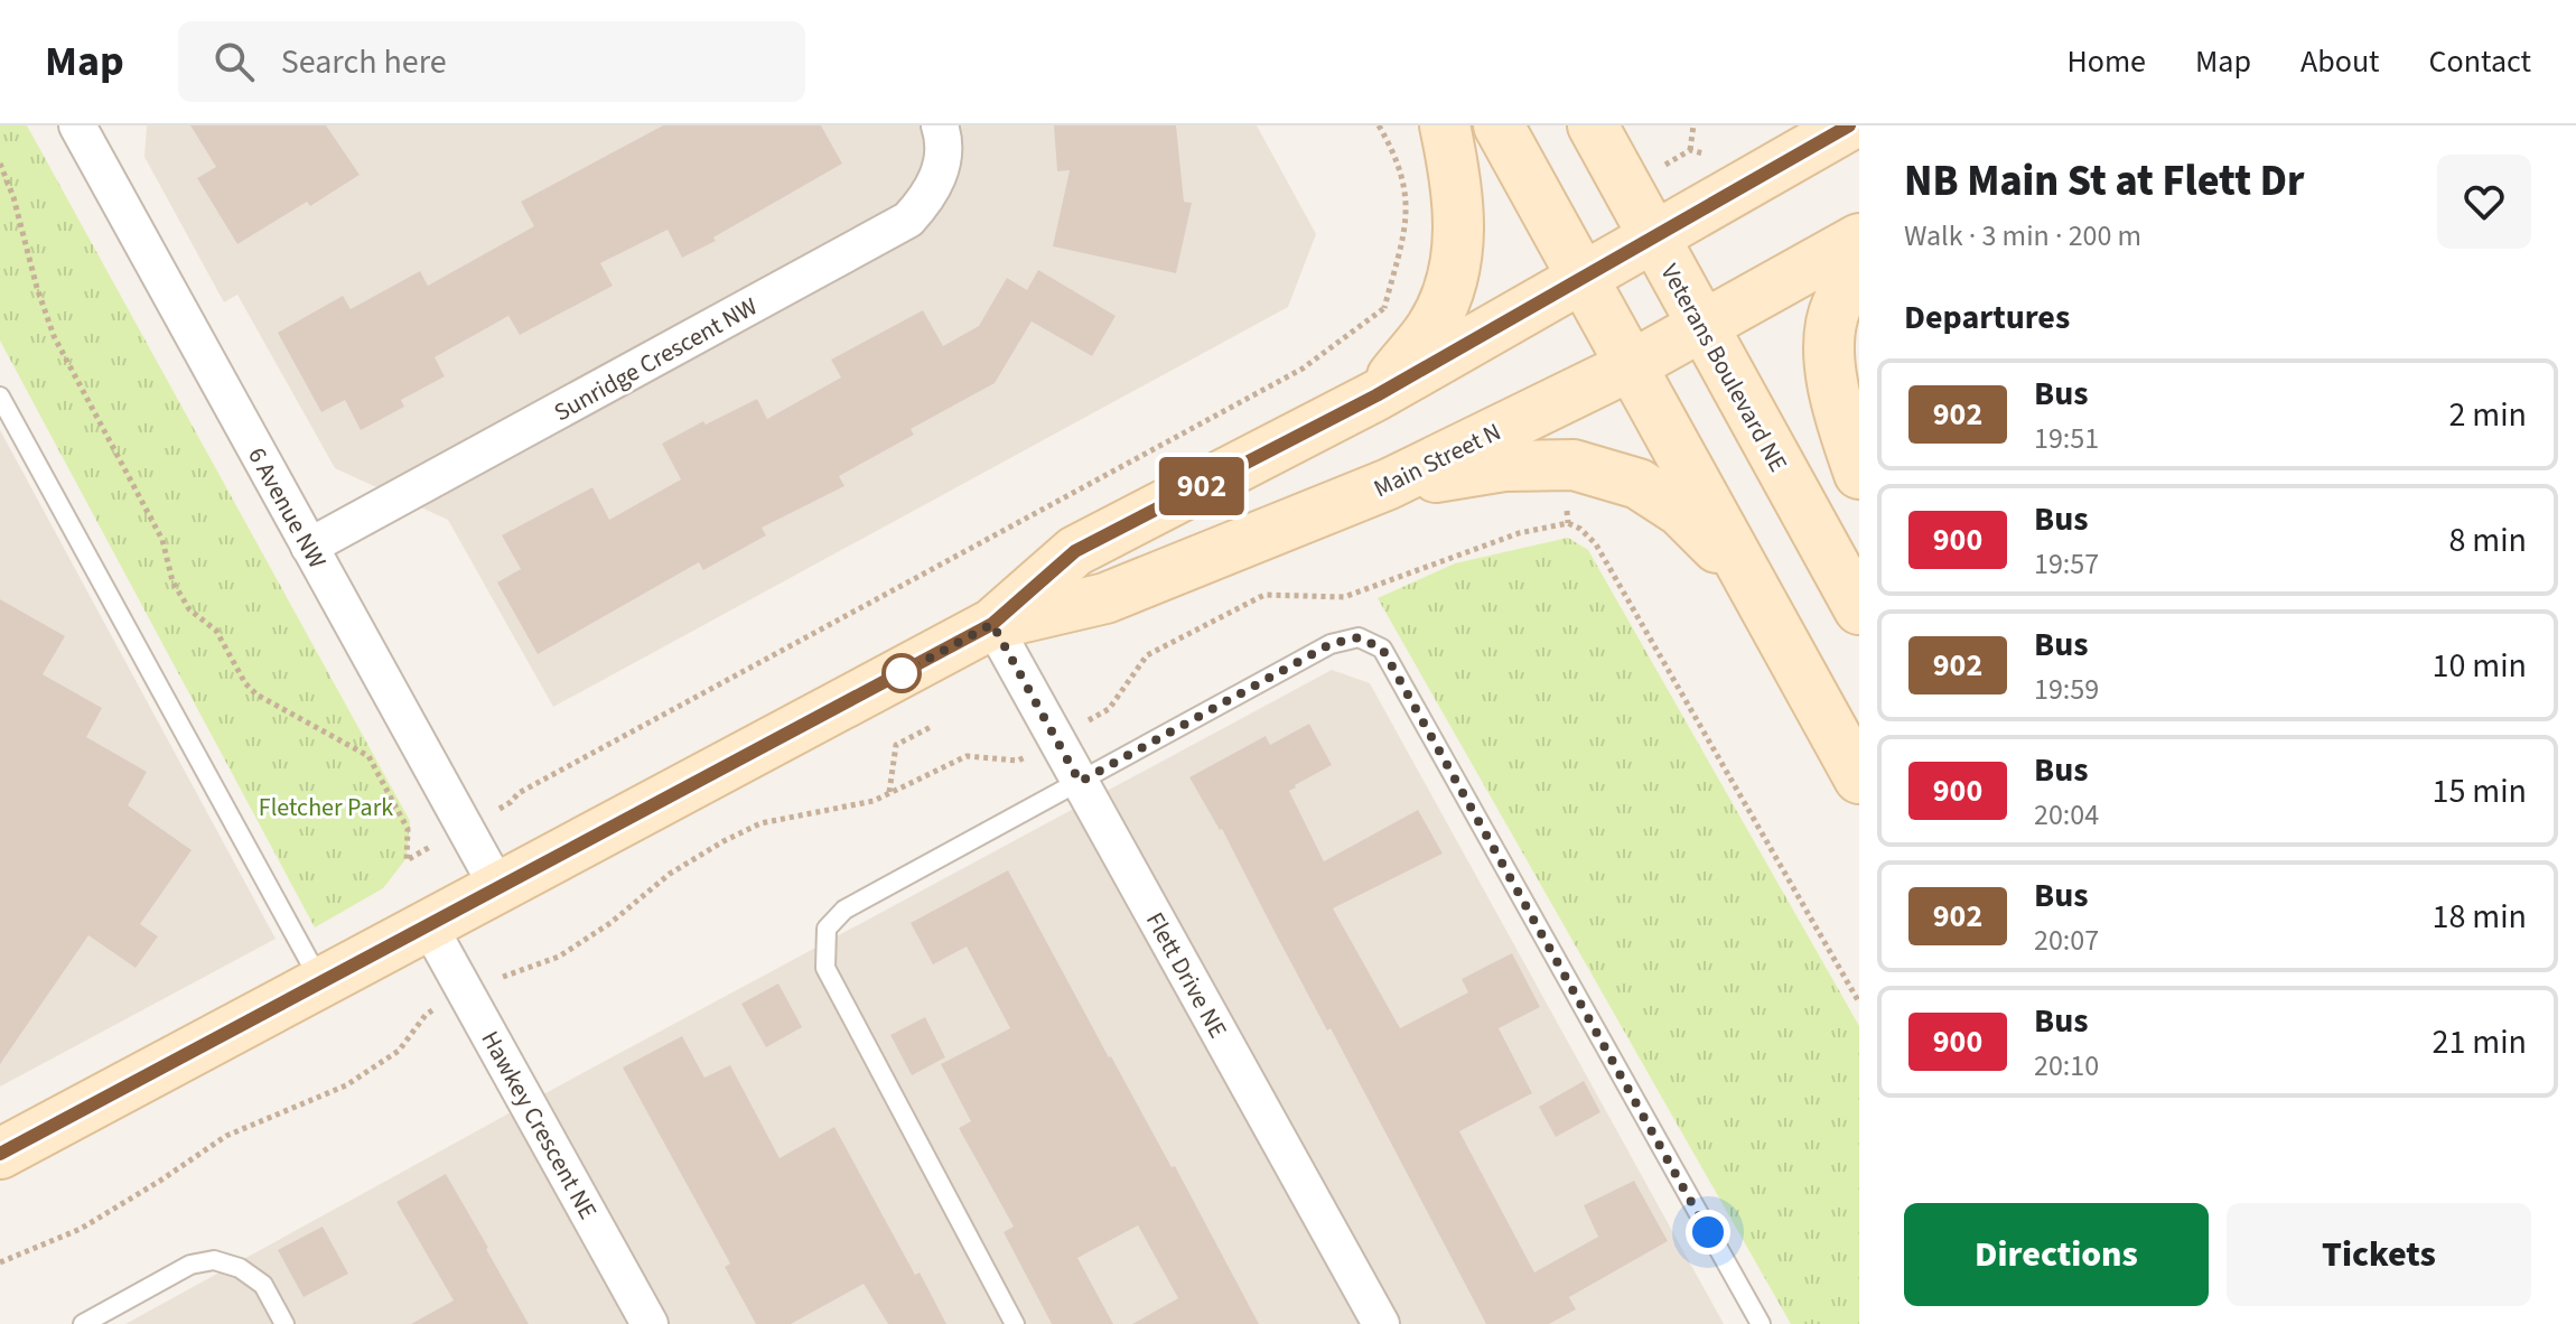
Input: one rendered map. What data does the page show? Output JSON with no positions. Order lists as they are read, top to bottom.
{
  "streets": {
    "main road": ["Veterans Boulevard NE", "Main Street N"],
    "street": [
      "Sunridge Crescent NW",
      "6 Avenue NW",
      "Flett Drive NE",
      "Hawkey Crescent NE"
    ]
  },
  "crossings": [
    ["Sunridge Crescent NW", "6 Avenue NW"],
    ["Veterans Boulevard NE", "Main Street N"],
    ["Main Street N", "6 Avenue NW"],
    ["Main Street N", "Flett Drive NE"],
    ["Main Street N", "Hawkey Crescent NE"]
  ],
  "parks": ["Fletcher Park"],
  "lines": ["bus line 902"],
  "page": {
    "header": "Map",
    "search": "Search here",
    "nav": [
      "Home",
      "Map",
      "About",
      "Contact"
    ],
    "on_map": "902",
    "heading": [
      ["NB Main St at Flett Dr", "Walk · 3 min · 200 m"],
      "Departures"
    ],
    "list": [
      {
        "mark": "902",
        "name": "Bus",
        "note": "19:51",
        "value": "2 min"
      },
      {
        "mark": "900",
        "name": "Bus",
        "note": "19:57",
        "value": "8 min"
      },
      {
        "mark": "902",
        "name": "Bus",
        "note": "19:59",
        "value": "10 min"
      },
      {
        "mark": "900",
        "name": "Bus",
        "note": "20:04",
        "value": "15 min"
      },
      {
        "mark": "902",
        "name": "Bus",
        "note": "20:07",
        "value": "18 min"
      },
      {
        "mark": "900",
        "name": "Bus",
        "note": "20:10",
        "value": "21 min"
      }
    ],
    "buttons": ["Directions", "Tickets"]
  }
}
